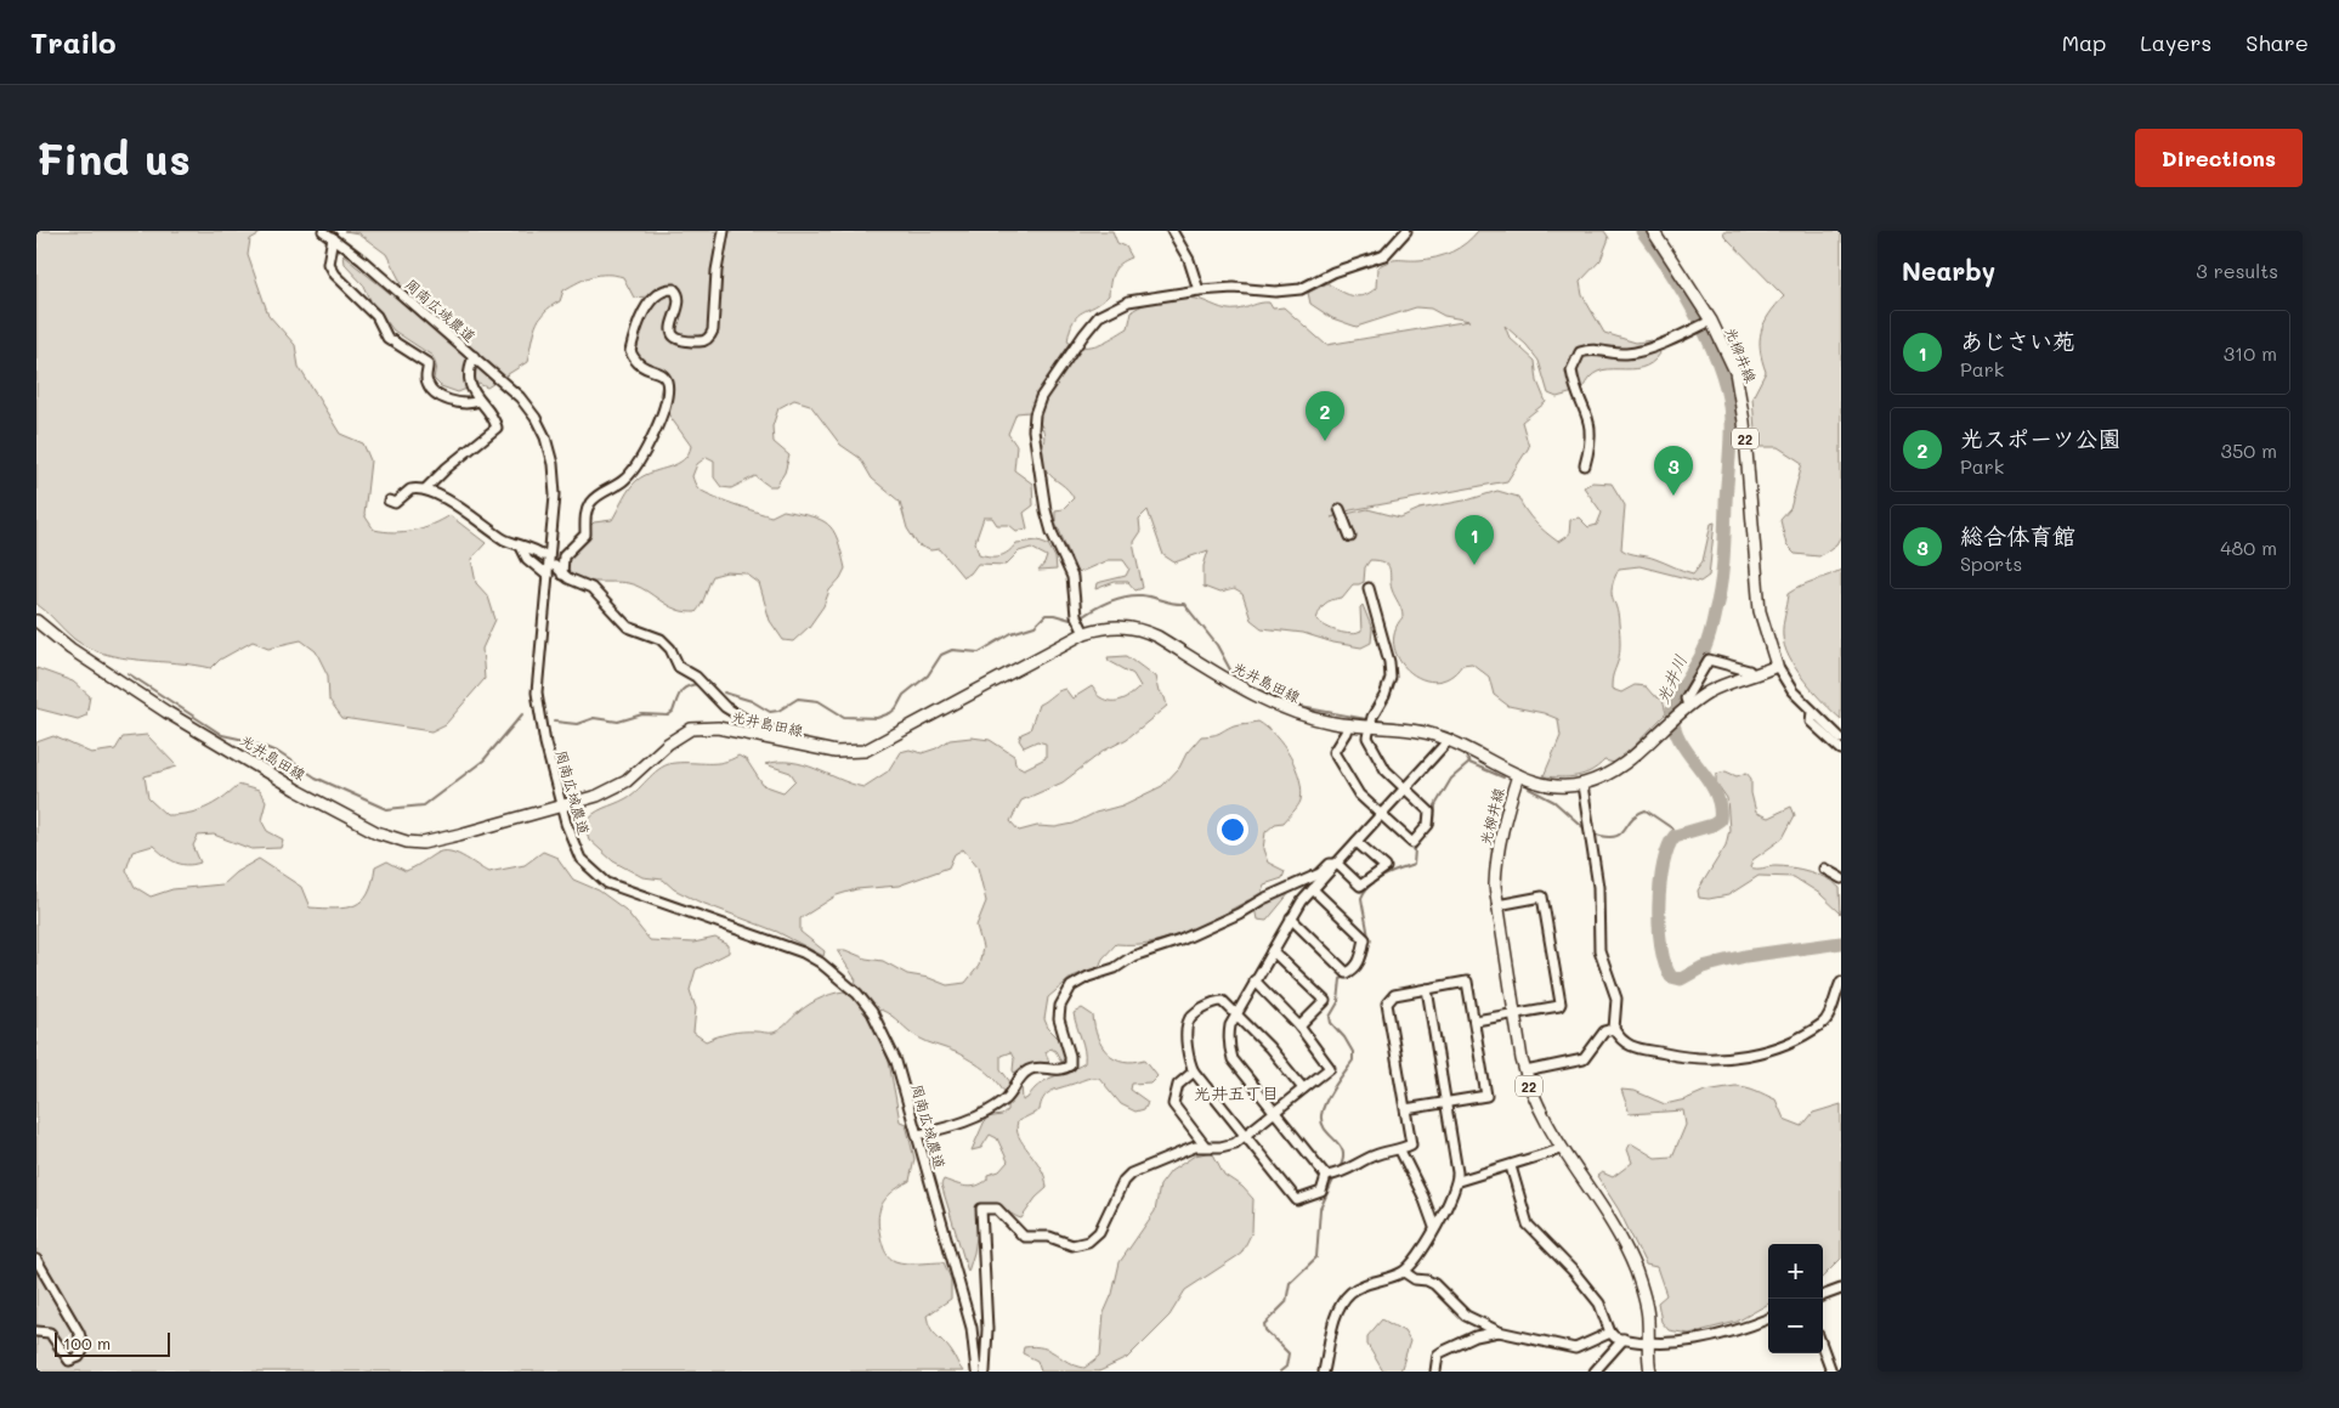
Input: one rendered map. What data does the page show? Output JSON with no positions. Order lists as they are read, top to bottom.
{
  "streets": {
    "main road": ["光柳井線", "22", "光井島田線"],
    "street": ["周南広域農道"]
  },
  "crossings": [
    ["周南広域農道", "光井島田線"],
    ["光柳井線", "光井島田線"]
  ],
  "districts": ["光井五丁目"],
  "water": ["光井川"],
  "scale_bar": "100 m",
  "page": {
    "header": "Trailo",
    "nav": ["Map", "Layers", "Share"],
    "buttons": "Directions",
    "title": "Find us",
    "heading": ["Nearby", "3 results"],
    "list": [
      {
        "mark": "1",
        "name": "あじさい苑",
        "note": "Park",
        "value": "310 m"
      },
      {
        "mark": "2",
        "name": "光スポーツ公園",
        "note": "Park",
        "value": "350 m"
      },
      {
        "mark": "3",
        "name": "総合体育館",
        "note": "Sports",
        "value": "480 m"
      }
    ],
    "pins": ["2", "3", "1"],
    "map_buttons": ["+", "−"],
    "scale": "100 m"
  }
}
